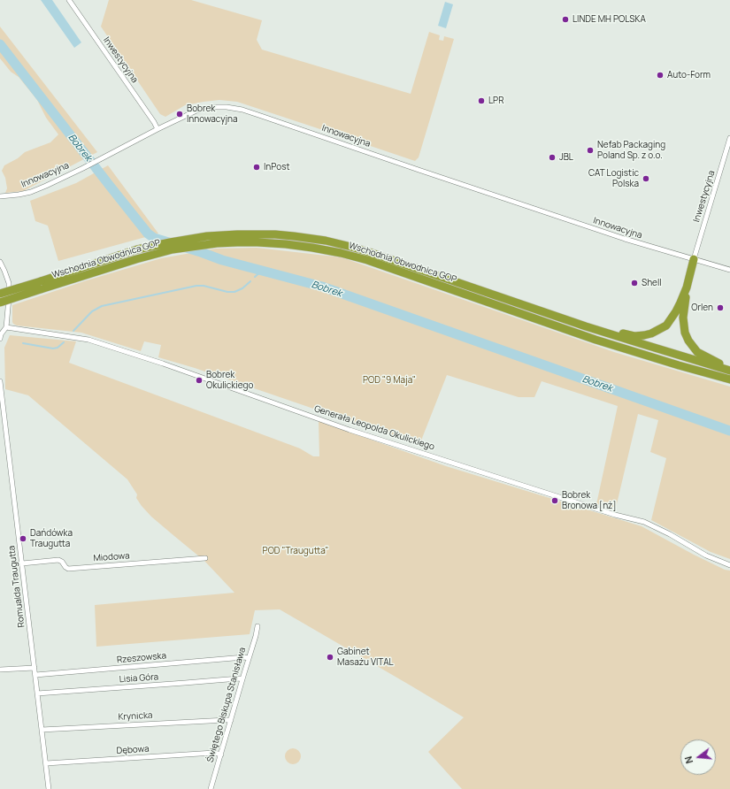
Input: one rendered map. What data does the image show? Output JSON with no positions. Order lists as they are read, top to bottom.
{
  "streets": {
    "highway": ["Wschodnia Obwodnica GOP"],
    "street": [
      "Inwestycyjna",
      "Innowacyjna",
      "Generała Leopolda Okulickiego",
      "Miodowa",
      "Romualda Traugutta",
      "Rzeszowska",
      "Lisia Góra",
      "Świętego Biskupa Stanisława",
      "Krynicka",
      "Dębowa"
    ]
  },
  "crossings": [
    ["Inwestycyjna", "Innowacyjna"],
    ["Miodowa", "Romualda Traugutta"],
    ["Romualda Traugutta", "Rzeszowska"],
    ["Romualda Traugutta", "Lisia Góra"],
    ["Romualda Traugutta", "Krynicka"],
    ["Romualda Traugutta", "Dębowa"],
    ["Rzeszowska", "Świętego Biskupa Stanisława"],
    ["Lisia Góra", "Świętego Biskupa Stanisława"],
    ["Świętego Biskupa Stanisława", "Krynicka"],
    ["Świętego Biskupa Stanisława", "Dębowa"]
  ],
  "water": ["Bobrek"],
  "parks": ["POD \"9 Maja\"", "POD \"Traugutta\""],
  "places": [
    "LINDE MH POLSKA",
    "Auto-Form",
    "LPR",
    "Bobrek Innowacyjna",
    "Nefab Packaging Poland Sp. z o.o.",
    "JBL",
    "InPost",
    "CAT Logistic Polska",
    "Shell",
    "Orlen",
    "Bobrek Okulickiego",
    "Bobrek Bronowa [nż]",
    "Dańdówka Traugutta",
    "Gabinet Masażu VITAL"
  ],
  "north": "left"
}
